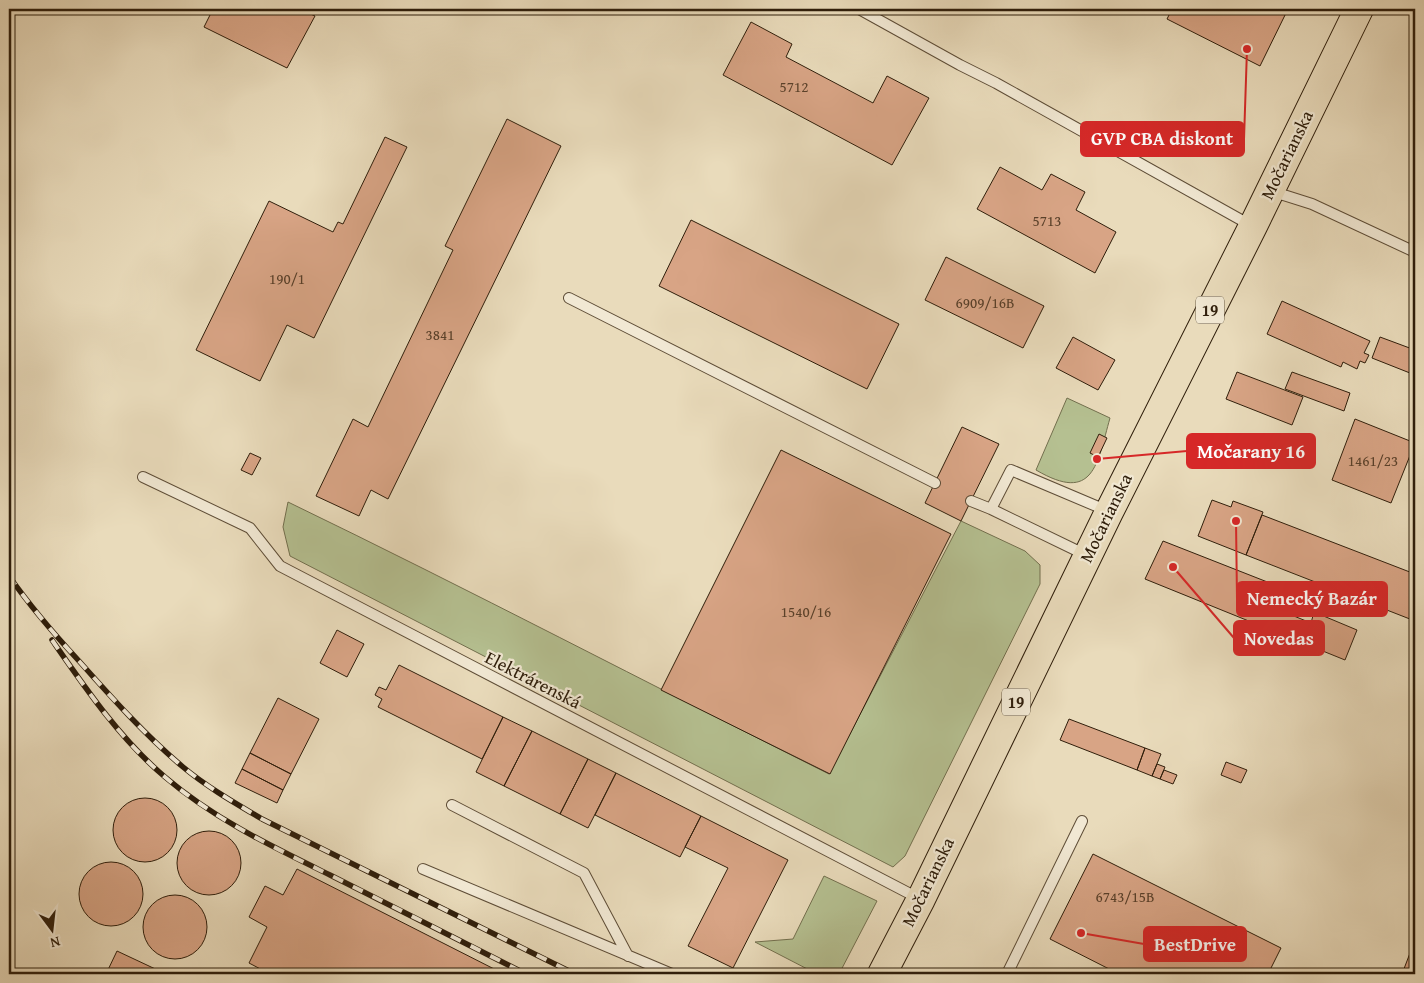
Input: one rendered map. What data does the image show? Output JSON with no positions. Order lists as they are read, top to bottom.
{
  "streets": {
    "main road": ["Močarianska", "19"],
    "lane": ["Elektrárenská"]
  },
  "crossings": [
    ["Močarianska", "Elektrárenská"]
  ],
  "places": [
    "GVP CBA diskont",
    "Močarany 16",
    "Nemecký Bazár",
    "Novedas",
    "BestDrive"
  ],
  "house_numbers": [
    "5712",
    "5713",
    "190/1",
    "6909/16B",
    "3841",
    "1461/23",
    "1540/16",
    "6743/15B"
  ],
  "north": "bottom"
}
